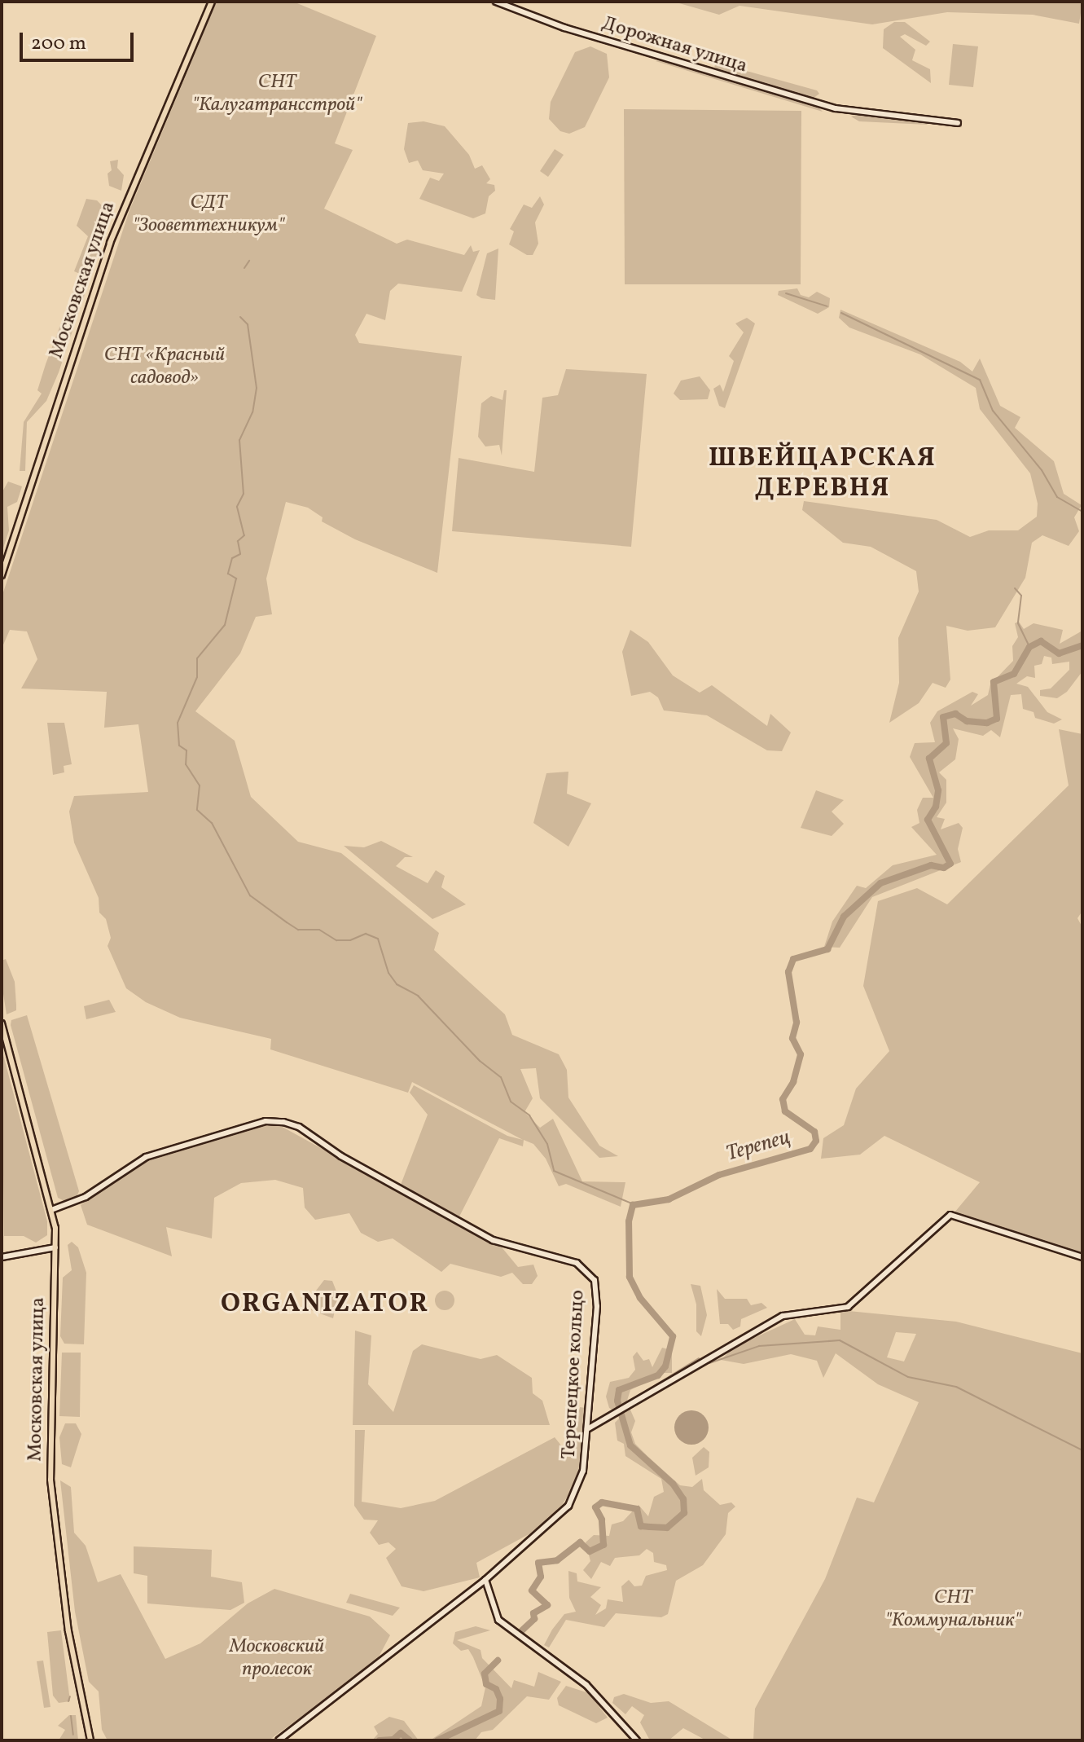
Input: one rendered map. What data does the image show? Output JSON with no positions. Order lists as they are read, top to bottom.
{
  "streets": {
    "main road": ["Московская улица"],
    "street": ["Дорожная улица", "Терепецкое кольцо"]
  },
  "crossings": [
    ["Московская улица", "Терепецкое кольцо"]
  ],
  "districts": ["ШВЕЙЦАРСКАЯ ДЕРЕВНЯ", "ORGANIZATOR"],
  "water": ["Терепец"],
  "parks": [
    "СНТ \"Калугатрансстрой\"",
    "СДТ \"Зооветтехникум\"",
    "СНТ «Красный садовод»",
    "СНТ \"Коммунальник\"",
    "Московский пролесок"
  ],
  "scale_bar": "200 m"
}
